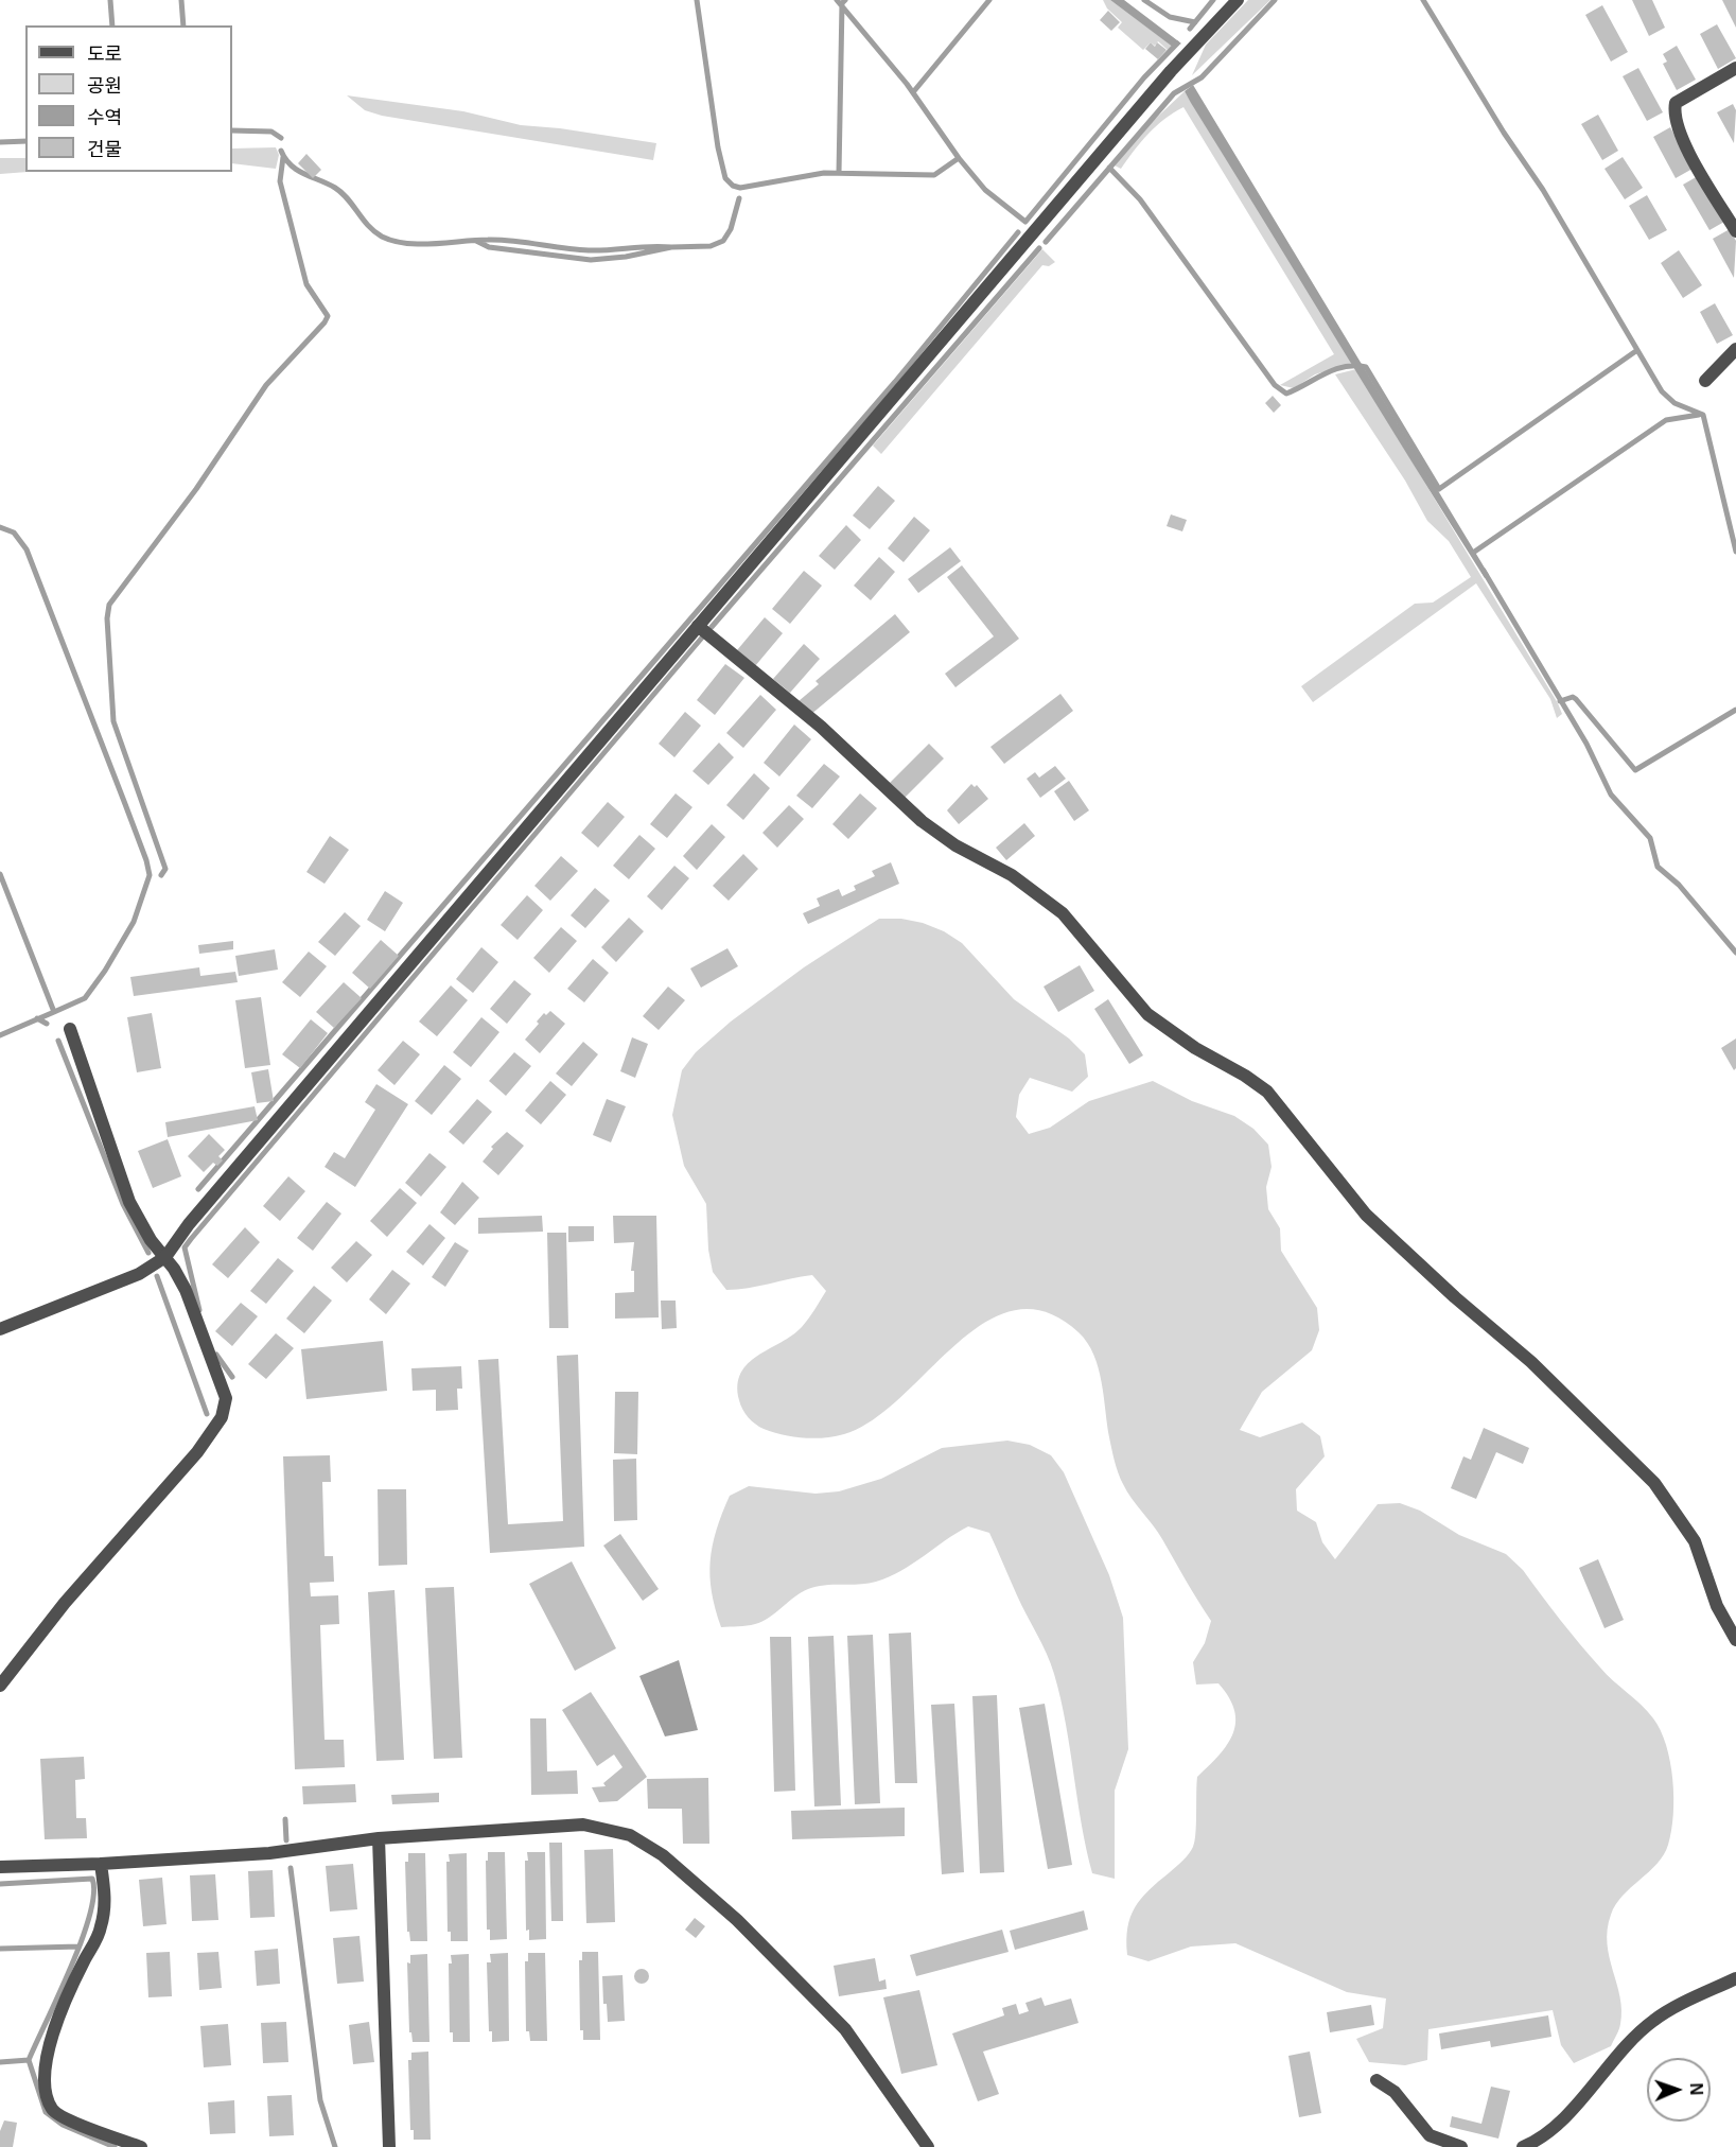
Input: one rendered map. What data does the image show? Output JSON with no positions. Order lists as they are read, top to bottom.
{
  "legend": [
    "도로",
    "공원",
    "수역",
    "건물"
  ],
  "north": "right"
}
